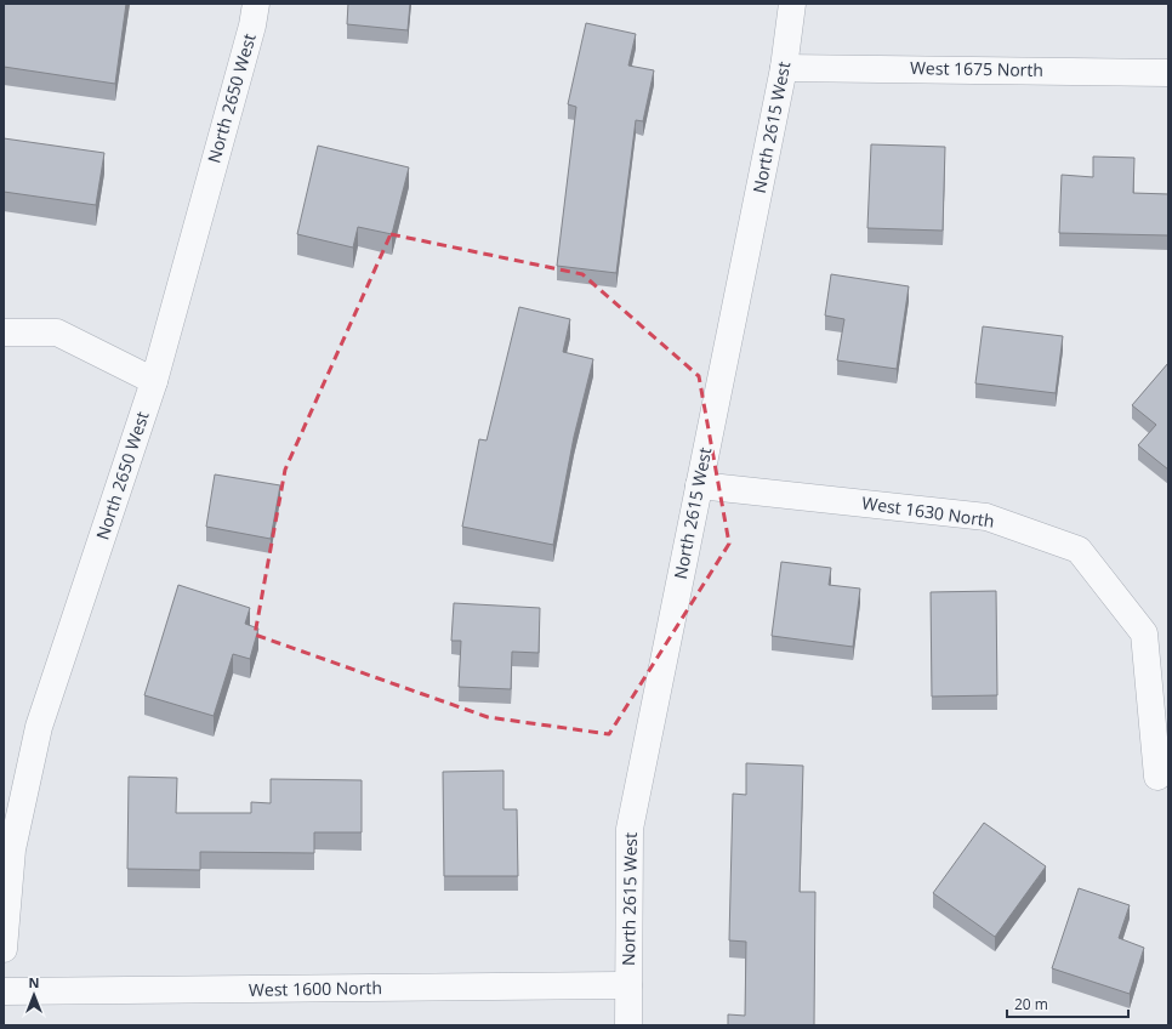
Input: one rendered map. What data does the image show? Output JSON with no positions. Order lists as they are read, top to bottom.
{
  "streets": {
    "street": [
      "West 1675 North",
      "North 2650 West",
      "North 2615 West",
      "West 1630 North",
      "West 1600 North"
    ]
  },
  "crossings": [
    ["West 1675 North", "North 2615 West"],
    ["North 2615 West", "West 1630 North"],
    ["North 2615 West", "West 1600 North"]
  ],
  "scale_bar": "20 m",
  "north": "top"
}
